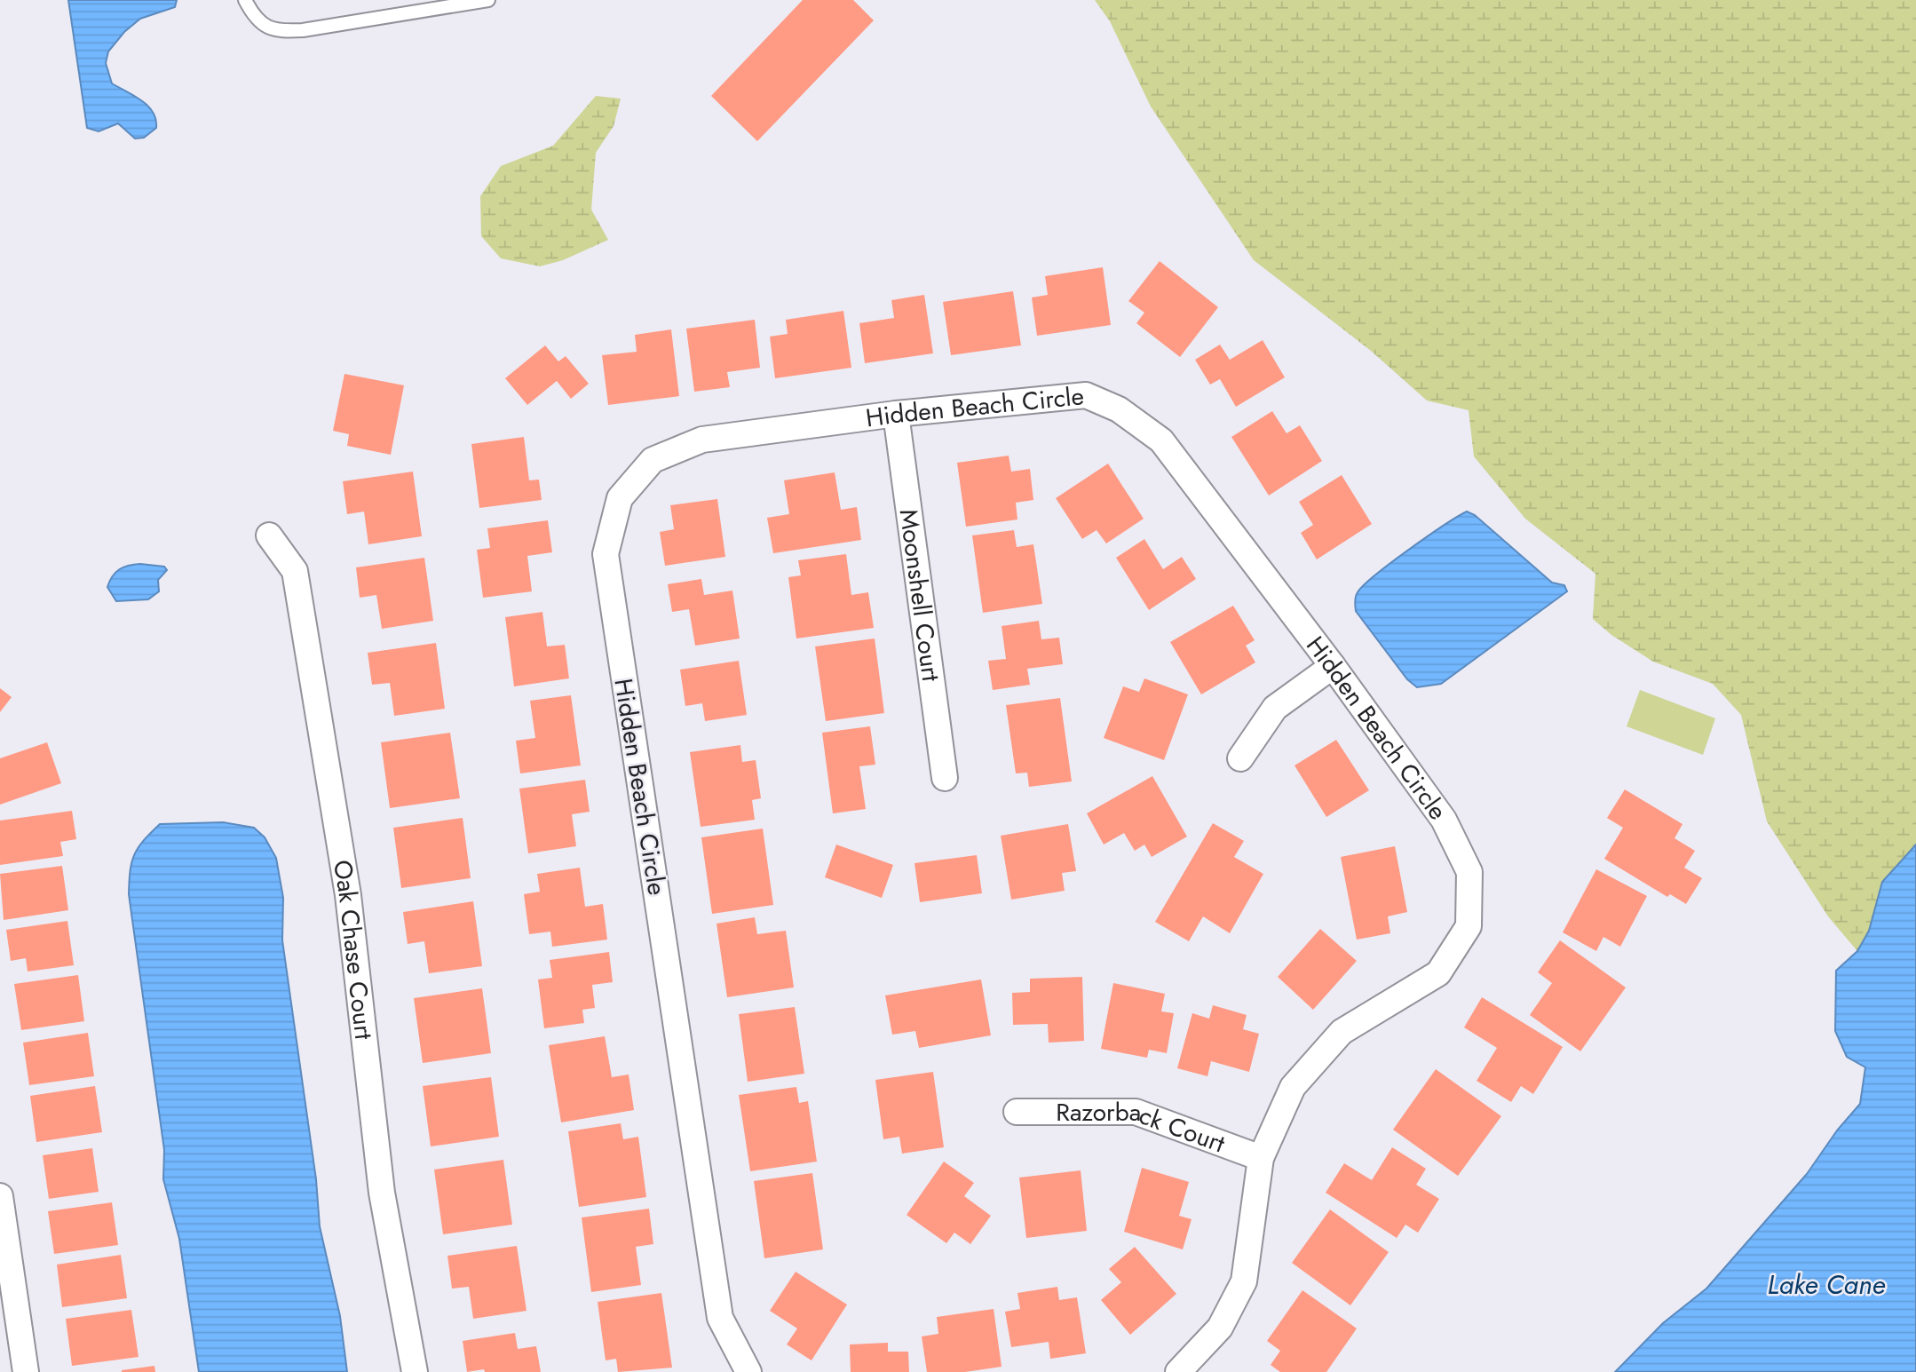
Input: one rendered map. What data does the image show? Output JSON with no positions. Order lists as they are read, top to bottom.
{
  "streets": {
    "street": [
      "Hidden Beach Circle",
      "Moonshell Court",
      "Oak Chase Court",
      "Razorback Court"
    ]
  },
  "crossings": [
    ["Hidden Beach Circle", "Moonshell Court"],
    ["Hidden Beach Circle", "Razorback Court"]
  ],
  "water": ["Lake Cane"]
}
